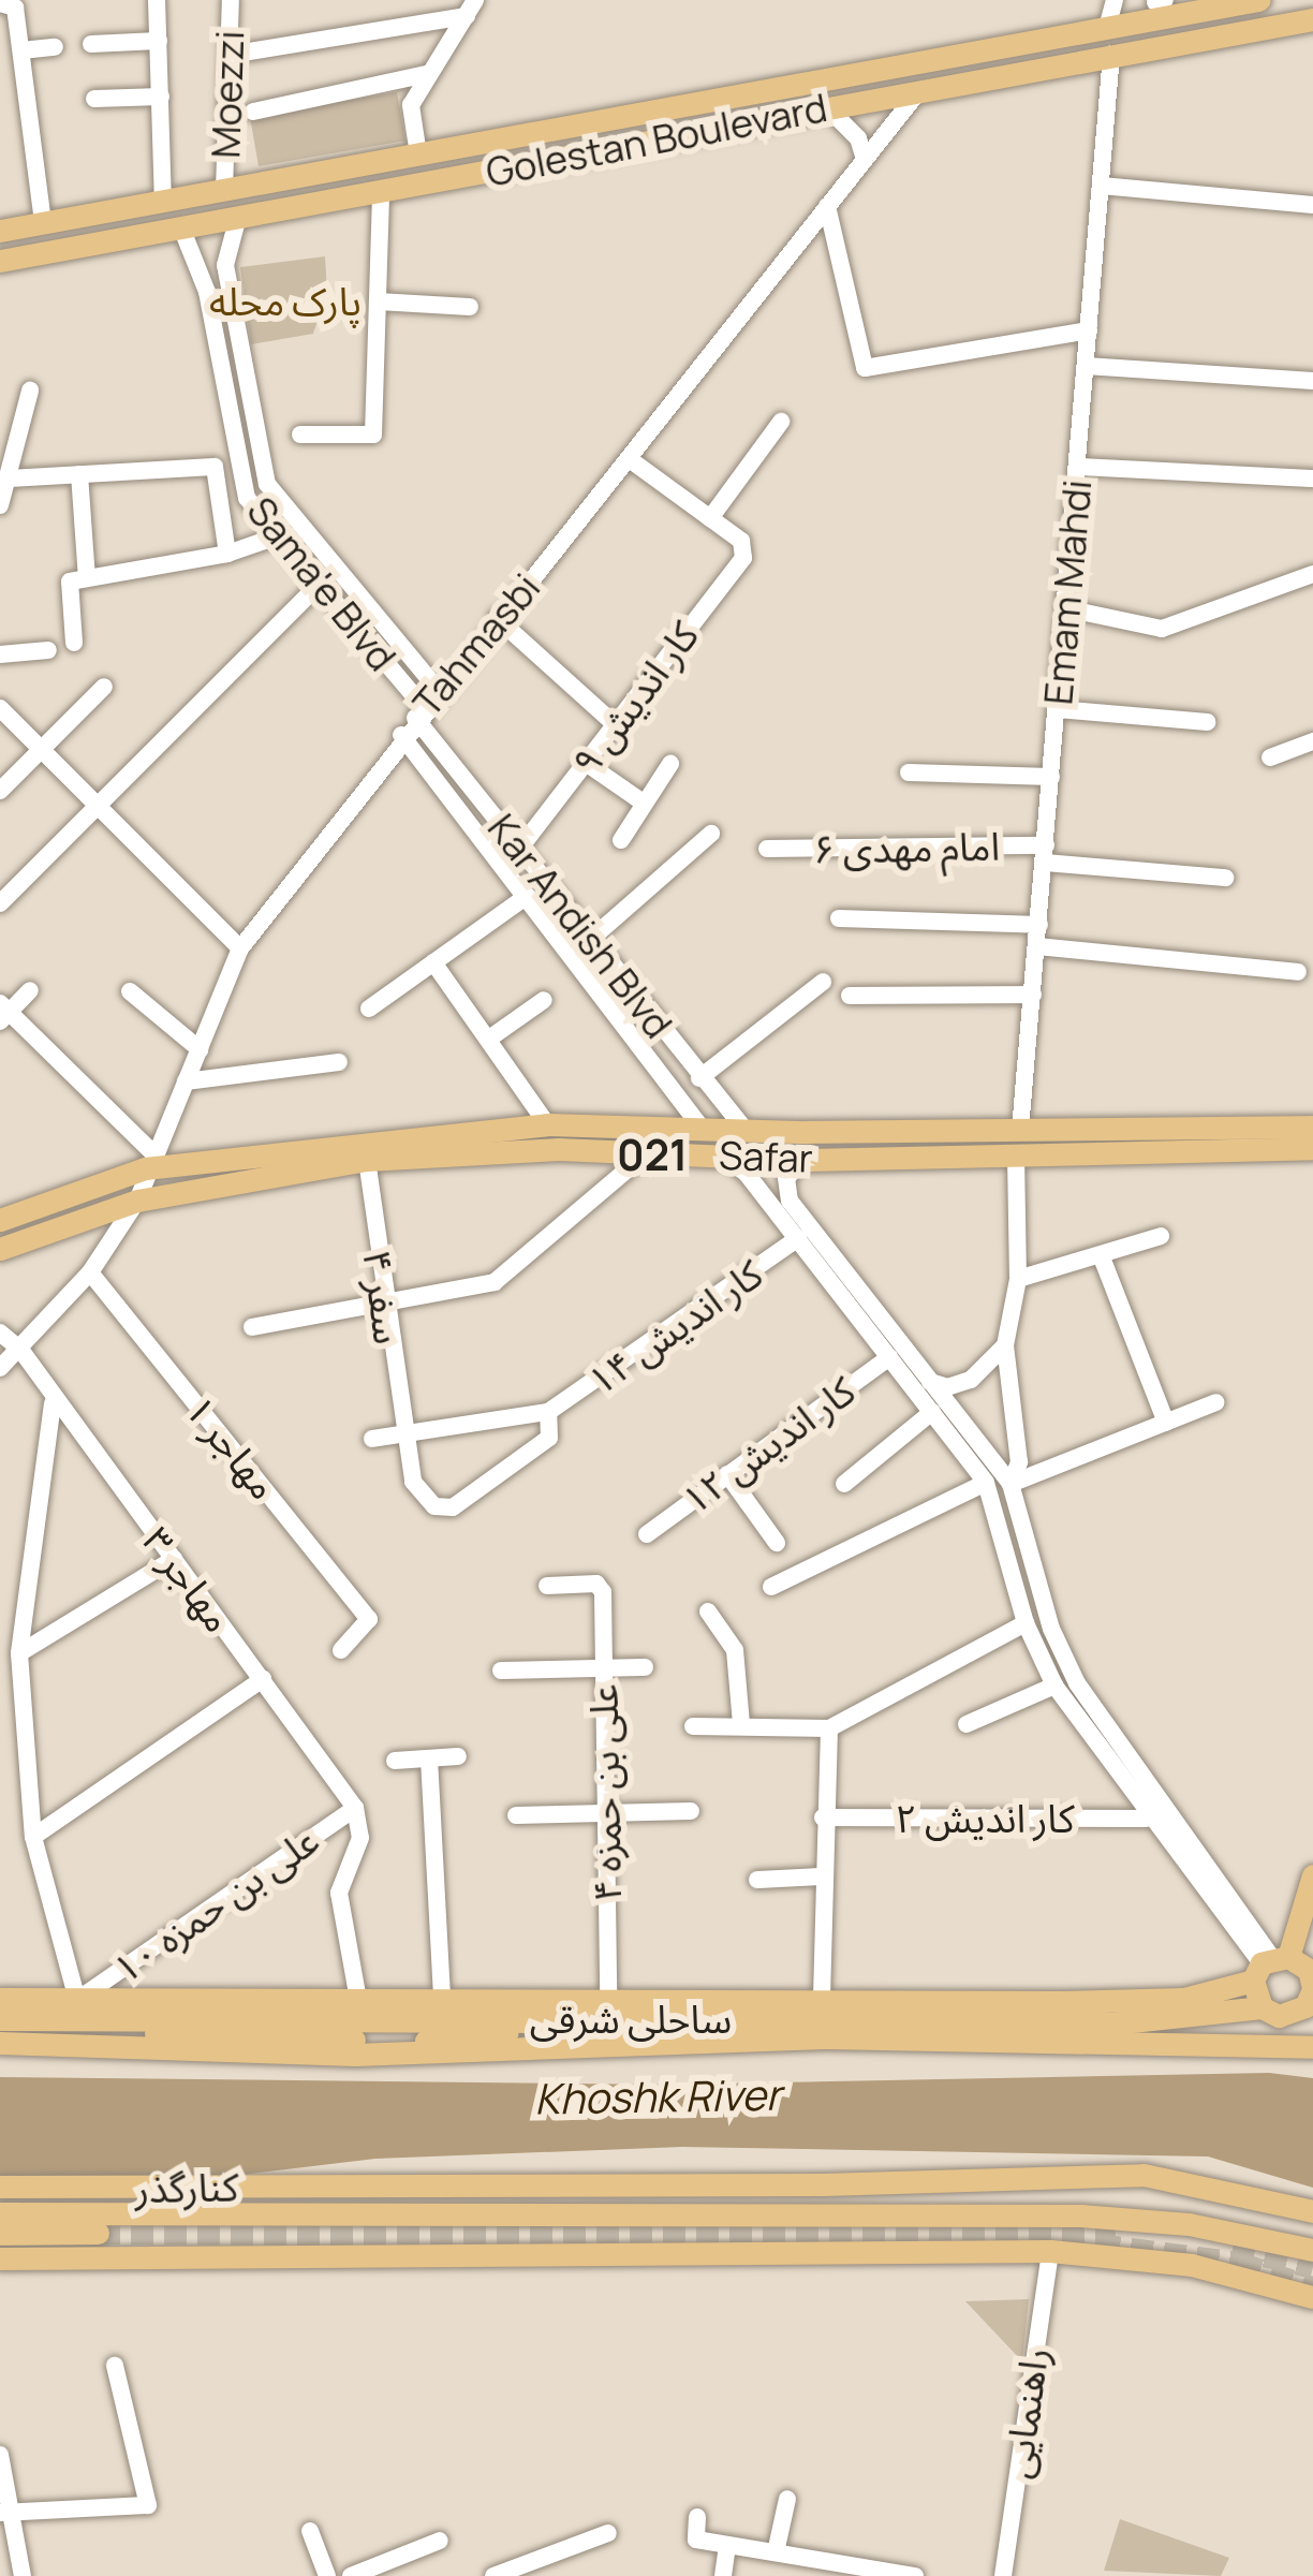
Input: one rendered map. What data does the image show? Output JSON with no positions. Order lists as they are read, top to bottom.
{
  "streets": {
    "main road": [
      "Golestan Boulevard",
      "Safar",
      "ساحلی شرقی",
      "کنارگذر"
    ],
    "street": [
      "Moezzi",
      "Sama'e Blvd",
      "Emam Mahdi",
      "Tahmasbi",
      "۹ کار اندیش",
      "۶ امام مهدی",
      "Kar Andish Blvd",
      "۴ سفر",
      "۱۴ کار اندیش",
      "۱۲ کار اندیش",
      "۱ مهاجر",
      "۳ مهاجر",
      "۴ علی بن حمزه",
      "۲ کار اندیش",
      "۱۰ علی بن حمزه",
      "راهنمایی"
    ]
  },
  "crossings": [
    ["Moezzi", "Golestan Boulevard"],
    ["Golestan Boulevard", "Sama'e Blvd"],
    ["Golestan Boulevard", "Emam Mahdi"],
    ["Golestan Boulevard", "Tahmasbi"],
    ["Sama'e Blvd", "Tahmasbi"],
    ["Sama'e Blvd", "Kar Andish Blvd"],
    ["Emam Mahdi", "۶ امام مهدی"],
    ["Emam Mahdi", "Safar"],
    ["Tahmasbi", "Kar Andish Blvd"],
    ["Tahmasbi", "Safar"],
    ["۹ کار اندیش", "Kar Andish Blvd"],
    ["Kar Andish Blvd", "Safar"],
    ["Safar", "۴ سفر"],
    ["۴ سفر", "۱۴ کار اندیش"],
    ["۳ مهاجر", "۱۰ علی بن حمزه"],
    ["۴ علی بن حمزه", "ساحلی شرقی"],
    ["۱۰ علی بن حمزه", "ساحلی شرقی"]
  ],
  "districts": ["021"],
  "water": ["Khoshk River"],
  "parks": ["پارک محله"]
}
